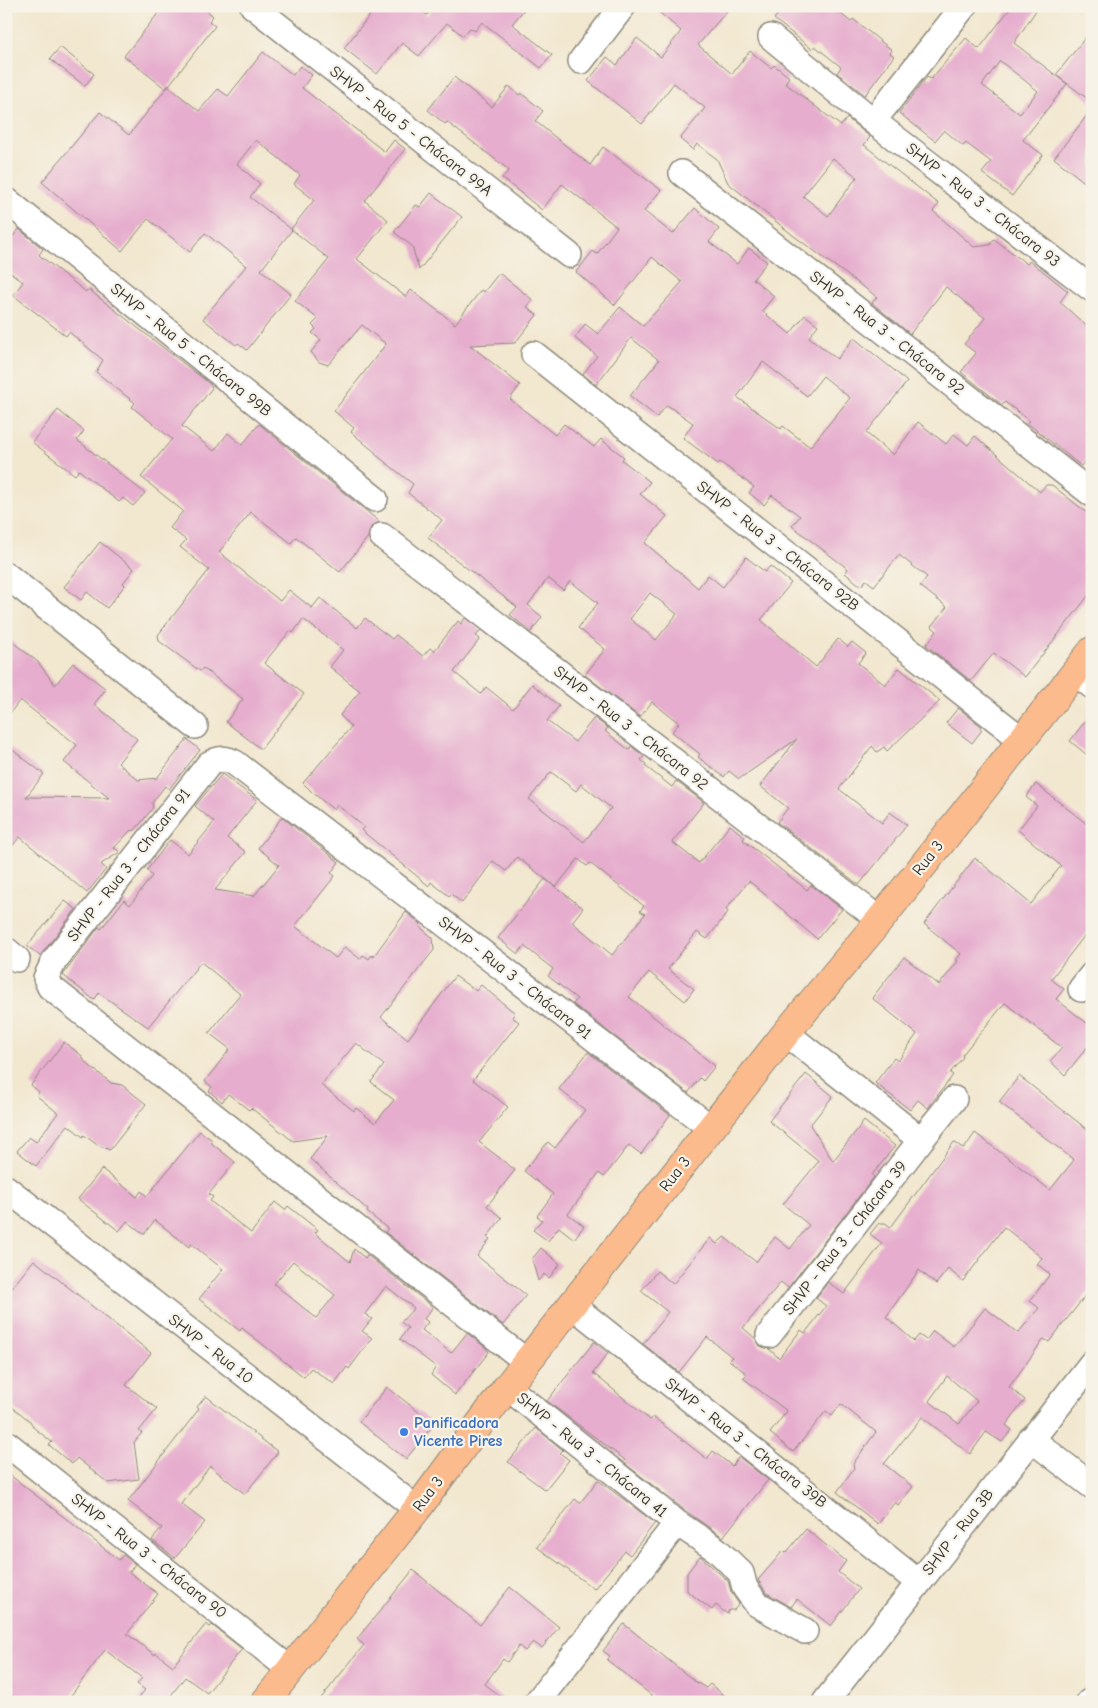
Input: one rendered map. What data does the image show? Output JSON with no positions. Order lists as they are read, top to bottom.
{
  "streets": {
    "main road": ["Rua 3"],
    "street": [
      "SHVP - Rua 5 - Chácara 99A",
      "SHVP - Rua 3 - Chácara 93",
      "SHVP - Rua 3 - Chácara 92",
      "SHVP - Rua 5 - Chácara 99B",
      "SHVP - Rua 3 - Chácara 92B",
      "SHVP - Rua 3 - Chácara 91",
      "SHVP - Rua 3 - Chácara 39",
      "SHVP - Rua 10",
      "SHVP - Rua 3 - Chácara 39B",
      "SHVP - Rua 3 - Chácara 41",
      "SHVP - Rua 3B",
      "SHVP - Rua 3 - Chácara 90"
    ]
  },
  "crossings": [
    ["SHVP - Rua 3 - Chácara 92", "Rua 3"],
    ["SHVP - Rua 3 - Chácara 92B", "Rua 3"],
    ["Rua 3", "SHVP - Rua 3 - Chácara 91"],
    ["Rua 3", "SHVP - Rua 10"],
    ["Rua 3", "SHVP - Rua 3 - Chácara 39B"],
    ["Rua 3", "SHVP - Rua 3 - Chácara 41"],
    ["Rua 3", "SHVP - Rua 3 - Chácara 90"],
    ["SHVP - Rua 3 - Chácara 39B", "SHVP - Rua 3B"]
  ],
  "places": ["Panificadora Vicente Pires"]
}
